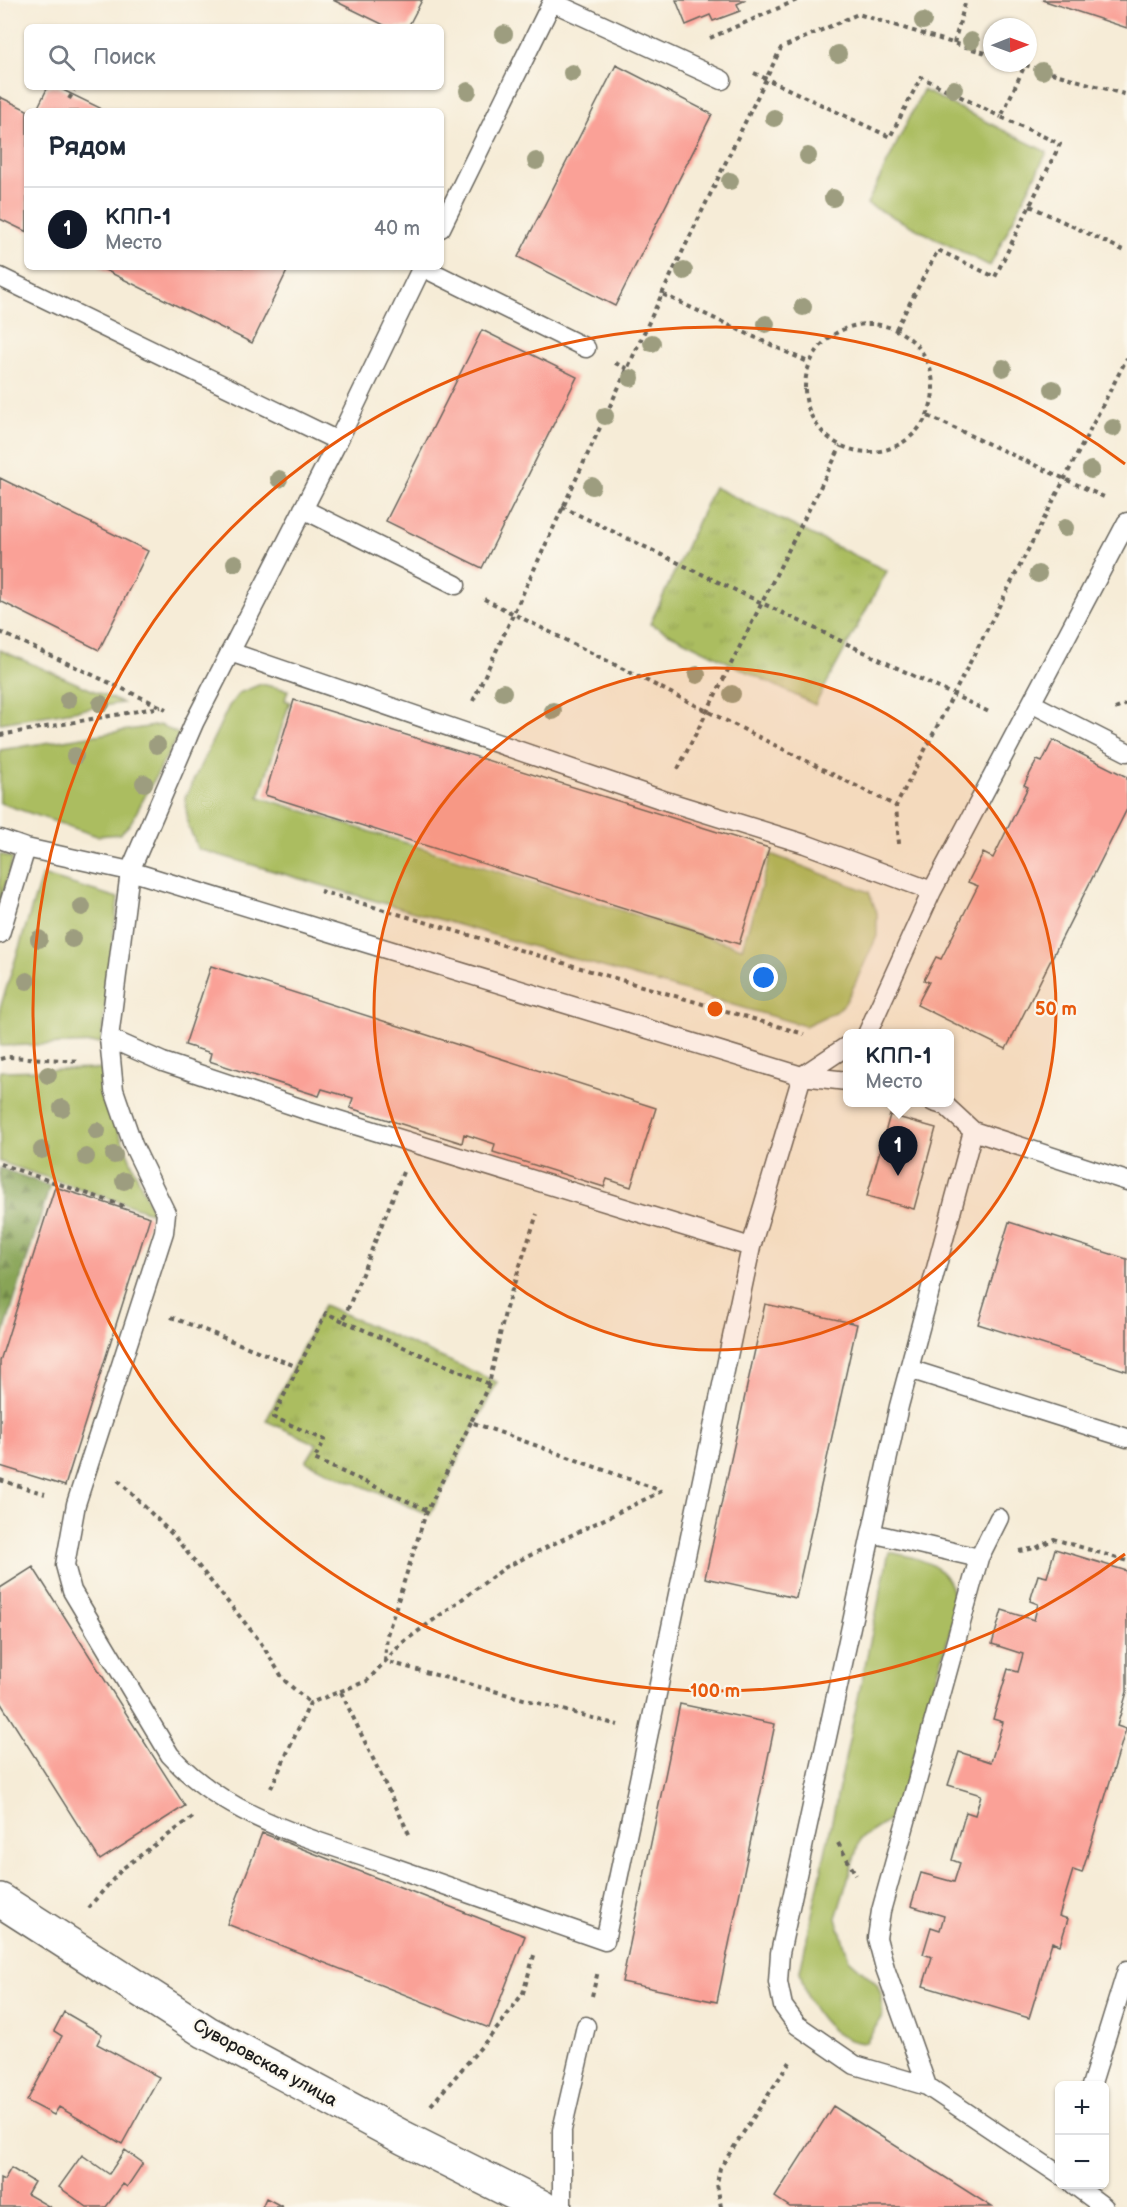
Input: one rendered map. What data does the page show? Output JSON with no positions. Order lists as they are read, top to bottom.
{
  "streets": {
    "street": ["Суворовская улица"]
  },
  "north": "right",
  "page": {
    "search": "Поиск",
    "heading": "Рядом",
    "list": [
      {
        "mark": "1",
        "name": "КПП-1",
        "note": "Место",
        "value": "40 m"
      }
    ],
    "popup": ["КПП-1", "Место"],
    "pins": "1",
    "map_buttons": ["+", "−"]
  },
  "rings": ["50 m", "100 m"]
}
